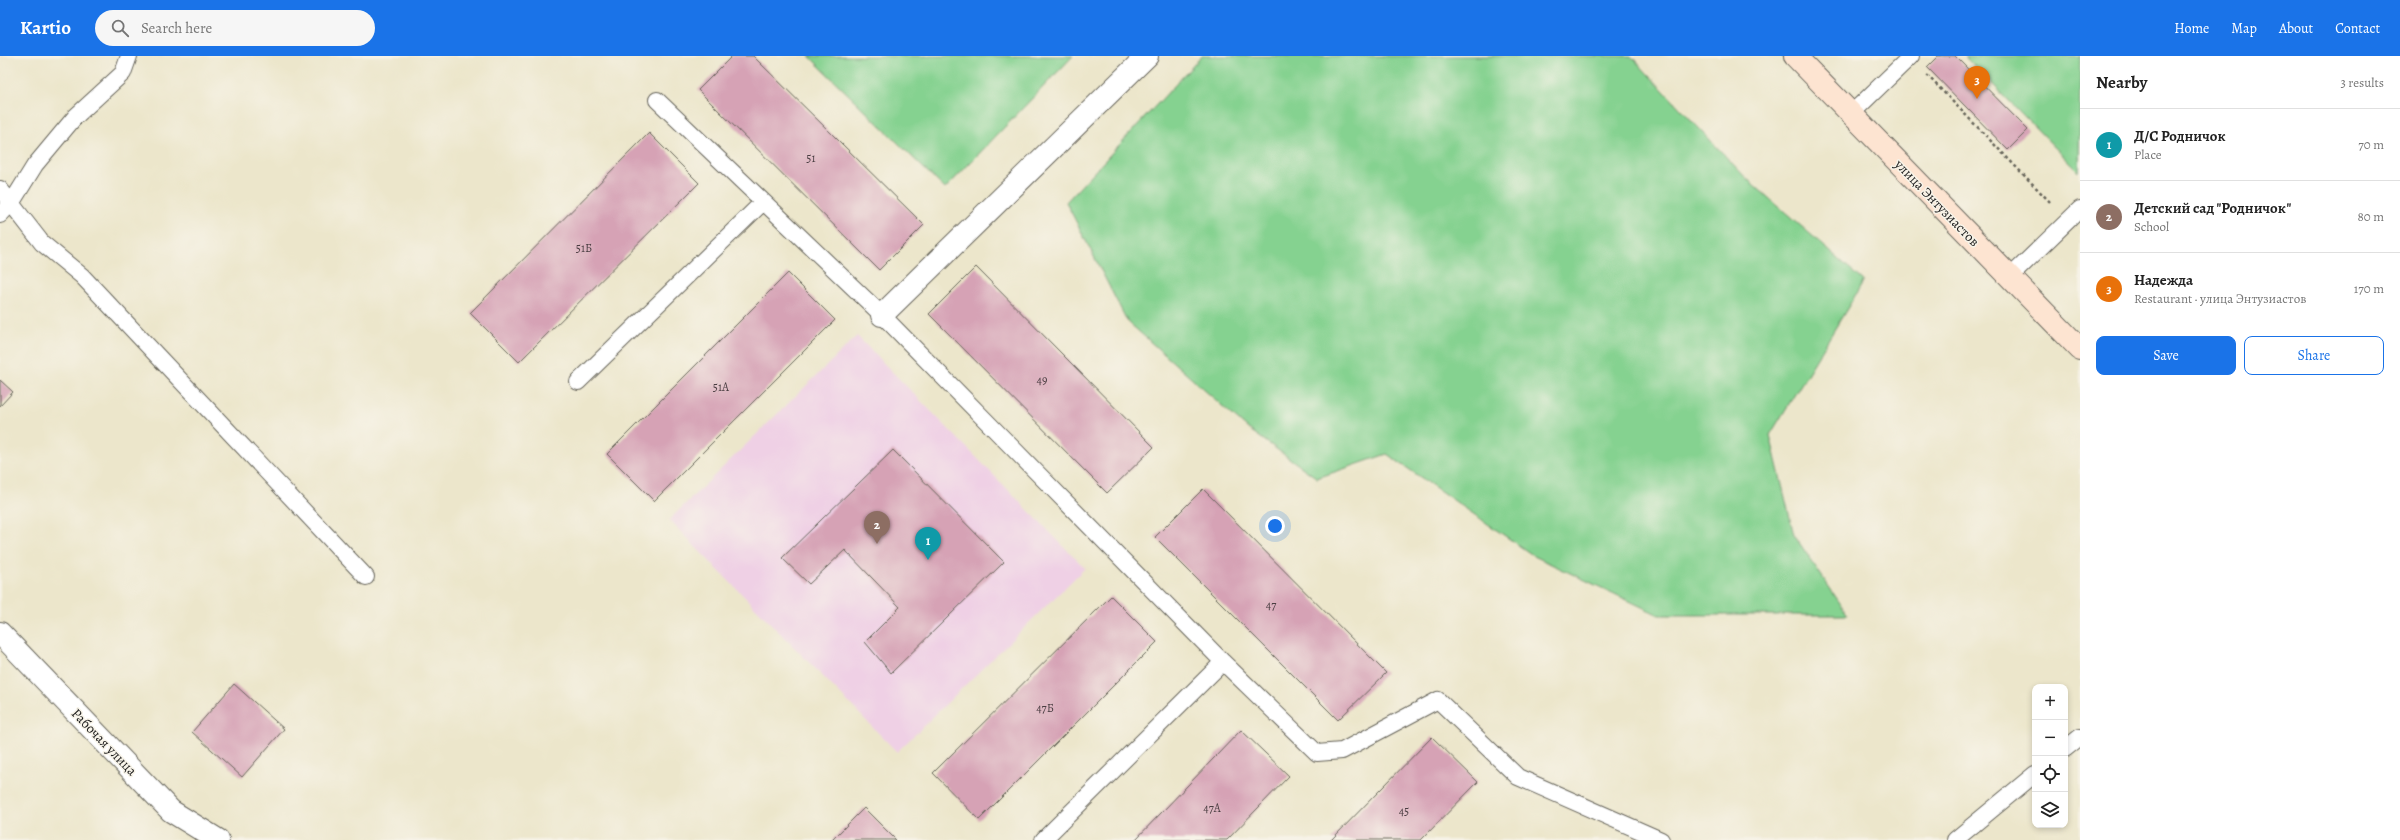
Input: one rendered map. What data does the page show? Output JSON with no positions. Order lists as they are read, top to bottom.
{
  "streets": {
    "street": ["улица Энтузиастов", "Рабочая улица"]
  },
  "house_numbers": [
    "51",
    "51Б",
    "49",
    "51А",
    "47",
    "47Б",
    "47А",
    "45"
  ],
  "page": {
    "header": "Kartio",
    "search": "Search here",
    "nav": [
      "Home",
      "Map",
      "About",
      "Contact"
    ],
    "heading": ["Nearby", "3 results"],
    "pins": ["3", "2", "1"],
    "list": [
      {
        "mark": "1",
        "name": "Д/С Родничок",
        "note": "Place",
        "value": "70 m"
      },
      {
        "mark": "2",
        "name": "Детский сад \"Родничок\"",
        "note": "School",
        "value": "80 m"
      },
      {
        "mark": "3",
        "name": "Надежда",
        "note": "Restaurant · улица Энтузиастов",
        "value": "170 m"
      }
    ],
    "buttons": ["Save", "Share"],
    "map_buttons": ["+", "−"]
  }
}
